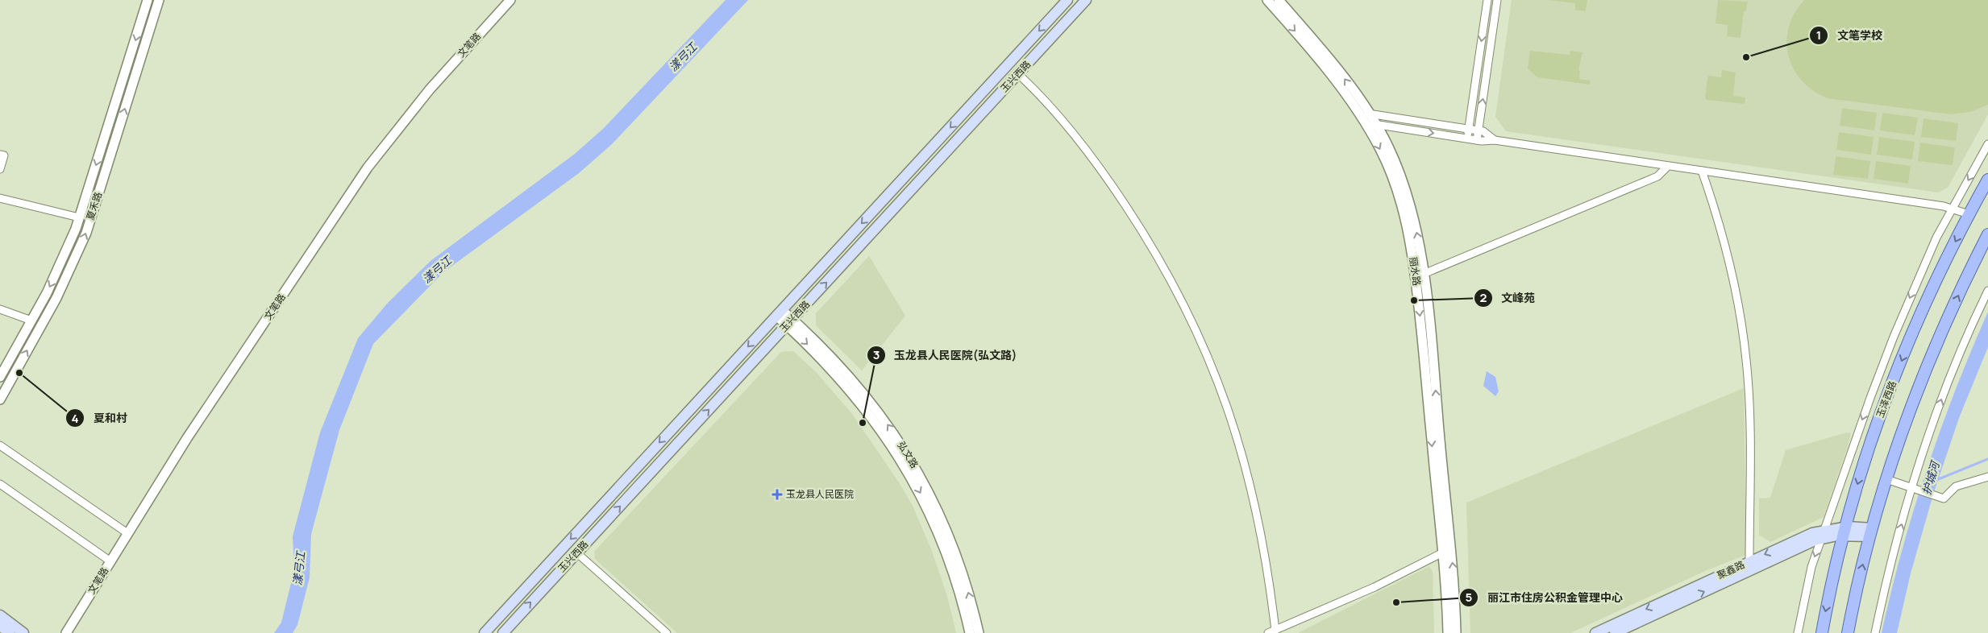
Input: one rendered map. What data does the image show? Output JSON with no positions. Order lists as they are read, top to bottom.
{
  "streets": {
    "main road": ["玉兴西路", "玉泽西路", "聚鑫路"],
    "street": [
      "文笔路",
      "夏禾路",
      "丽水路",
      "弘文路"
    ]
  },
  "crossings": [
    ["玉兴西路", "弘文路"],
    ["玉泽西路", "聚鑫路"]
  ],
  "water": ["漾弓江", "护城河"],
  "places": {
    "other": [
      "文笔学校",
      "文峰苑",
      "夏和村",
      "玉龙县人民医院(弘文路)",
      "丽江市住房公积金管理中心"
    ],
    "health": ["玉龙县人民医院"]
  }
}
